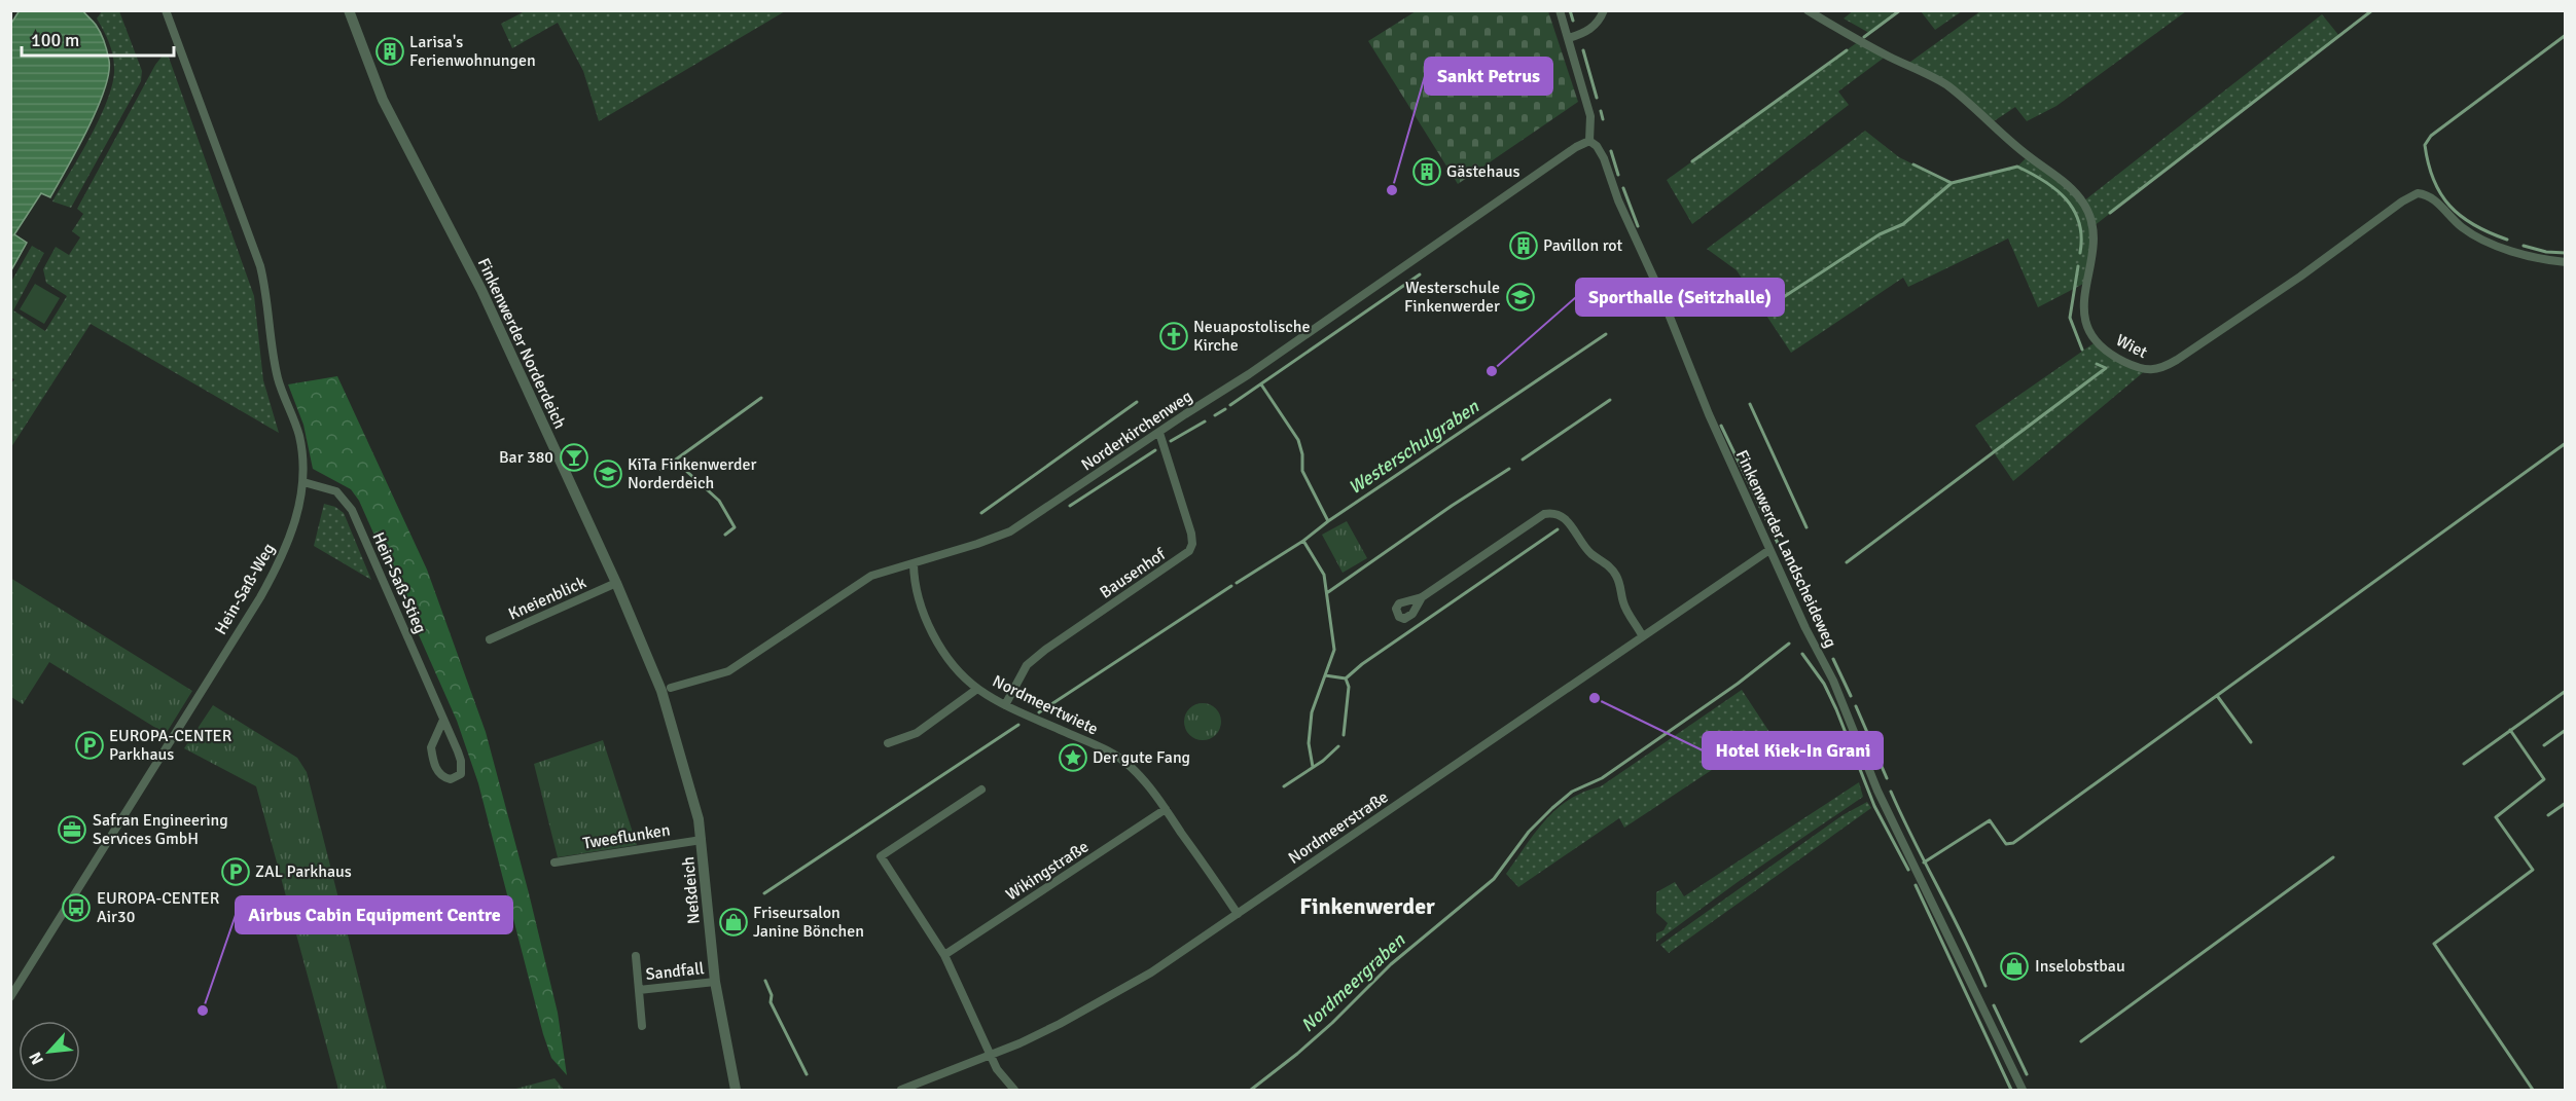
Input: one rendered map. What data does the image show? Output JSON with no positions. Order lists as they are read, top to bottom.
{
  "streets": {
    "street": [
      "Finkenwerder Norderdeich",
      "Wiet",
      "Norderkirchenweg",
      "Finkenwerder Landscheideweg",
      "Bausenhof",
      "Hein-Saß-Stieg",
      "Hein-Saß-Weg",
      "Kneienblick",
      "Nordmeertwiete",
      "Nordmeerstraße",
      "Tweeflunken",
      "Wikingstraße",
      "Neßdeich",
      "Sandfall"
    ]
  },
  "crossings": [
    ["Finkenwerder Norderdeich", "Norderkirchenweg"],
    ["Finkenwerder Norderdeich", "Kneienblick"],
    ["Finkenwerder Norderdeich", "Neßdeich"],
    ["Norderkirchenweg", "Finkenwerder Landscheideweg"],
    ["Norderkirchenweg", "Bausenhof"],
    ["Norderkirchenweg", "Nordmeertwiete"],
    ["Norderkirchenweg", "Neßdeich"],
    ["Finkenwerder Landscheideweg", "Nordmeerstraße"],
    ["Bausenhof", "Nordmeertwiete"],
    ["Hein-Saß-Stieg", "Hein-Saß-Weg"],
    ["Nordmeertwiete", "Nordmeerstraße"],
    ["Nordmeertwiete", "Wikingstraße"],
    ["Tweeflunken", "Neßdeich"],
    ["Neßdeich", "Sandfall"]
  ],
  "districts": ["Finkenwerder"],
  "water": ["Westerschulgraben", "Nordmeergraben"],
  "places": {
    "building": ["Larisa's Ferienwohnungen", "Gästehaus", "Pavillon rot"],
    "other": [
      "Sankt Petrus",
      "Sporthalle (Seitzhalle)",
      "Hotel Kiek-In Grani",
      "Airbus Cabin Equipment Centre"
    ],
    "school or university": ["Westerschule Finkenwerder", "KiTa Finkenwerder Norderdeich"],
    "church": ["Neuapostolische Kirche"],
    "bar": ["Bar 380"],
    "parking": ["EUROPA-CENTER Parkhaus", "ZAL Parkhaus"],
    "place": ["Der gute Fang"],
    "office": ["Safran Engineering Services GmbH"],
    "bus stop": ["EUROPA-CENTER Air30"],
    "shop": ["Friseursalon Janine Bönchen", "Inselobstbau"]
  },
  "scale_bar": "100 m",
  "north": "bottom left"
}
